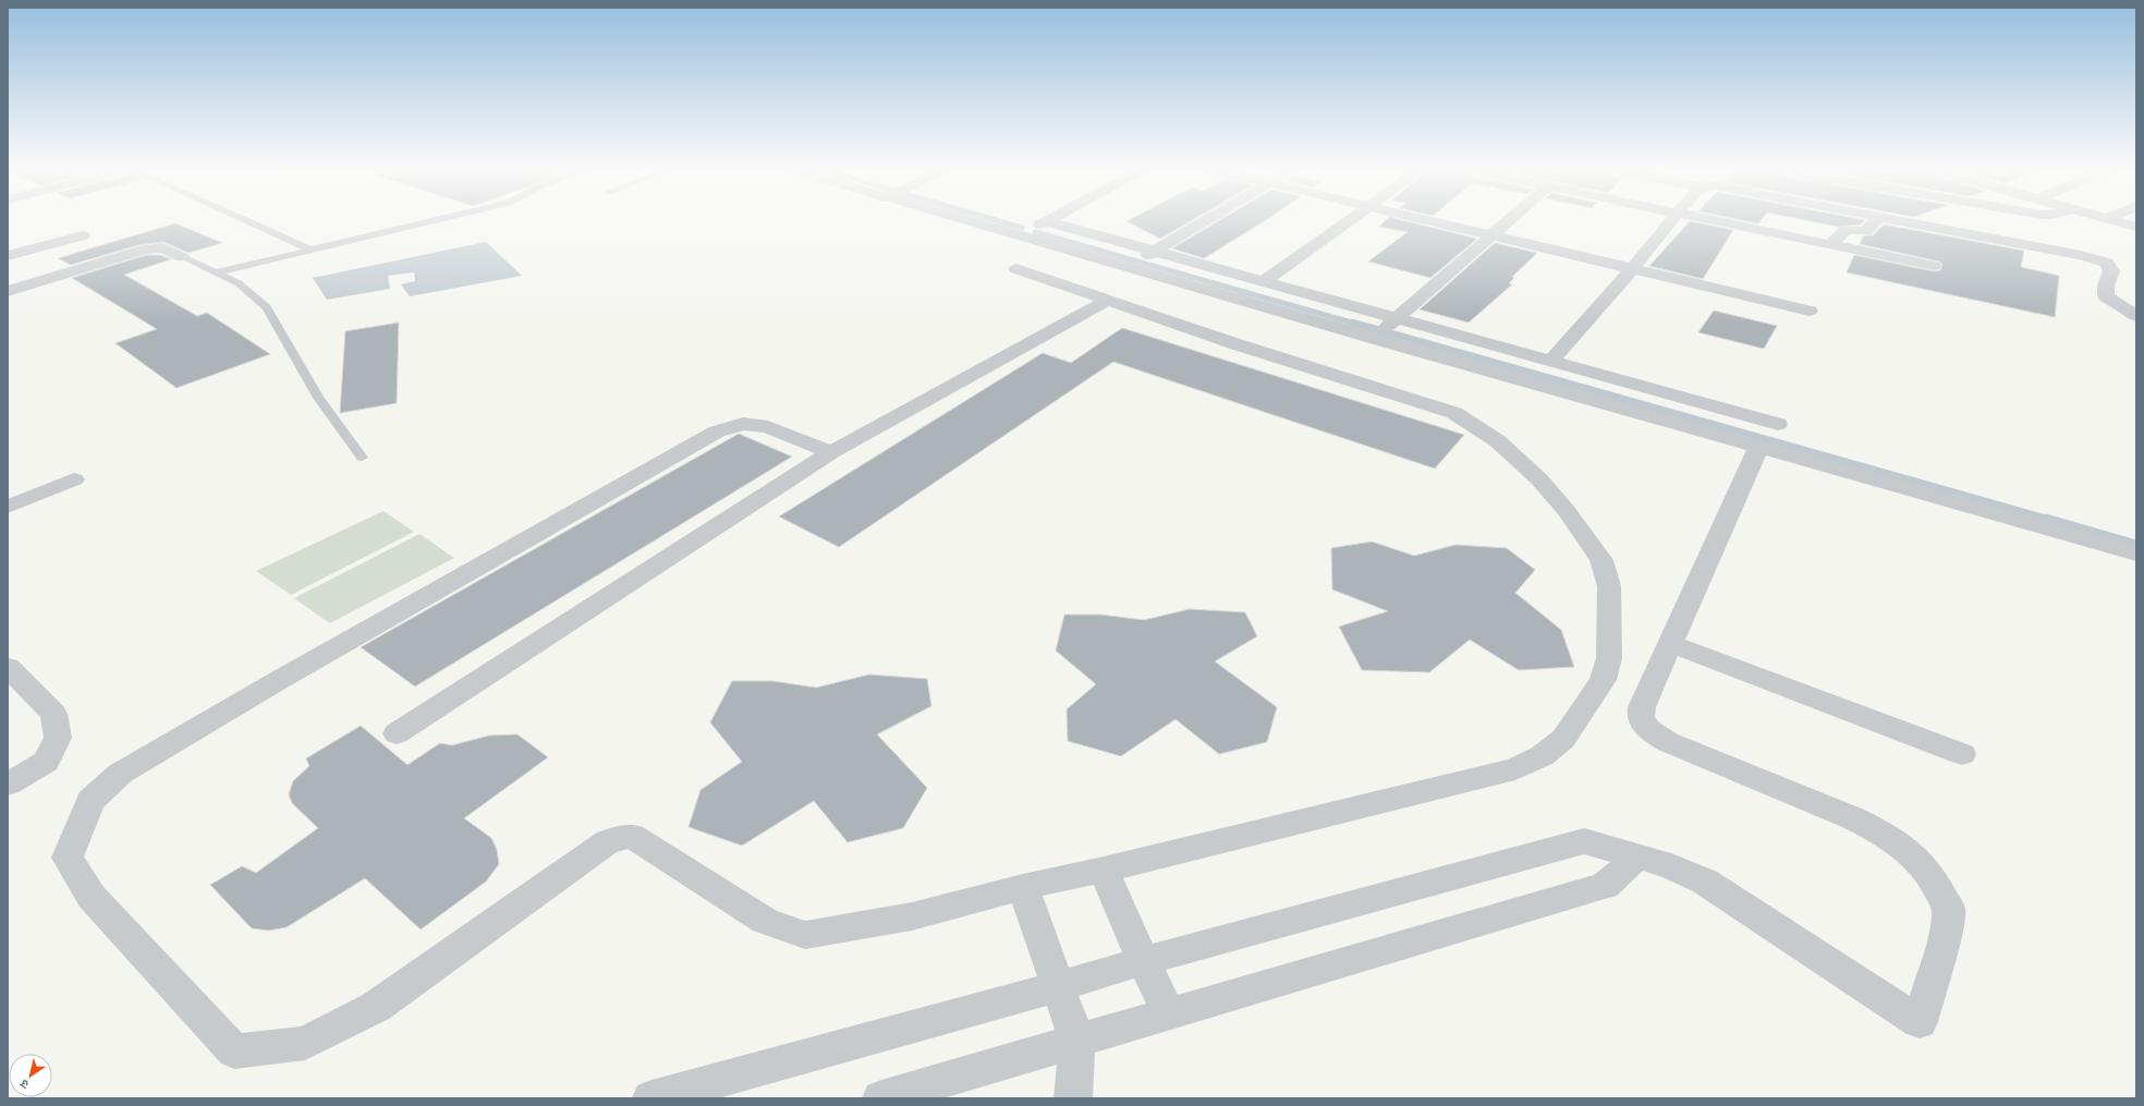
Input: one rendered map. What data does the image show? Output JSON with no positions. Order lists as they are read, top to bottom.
{
  "north": "bottom left"
}
